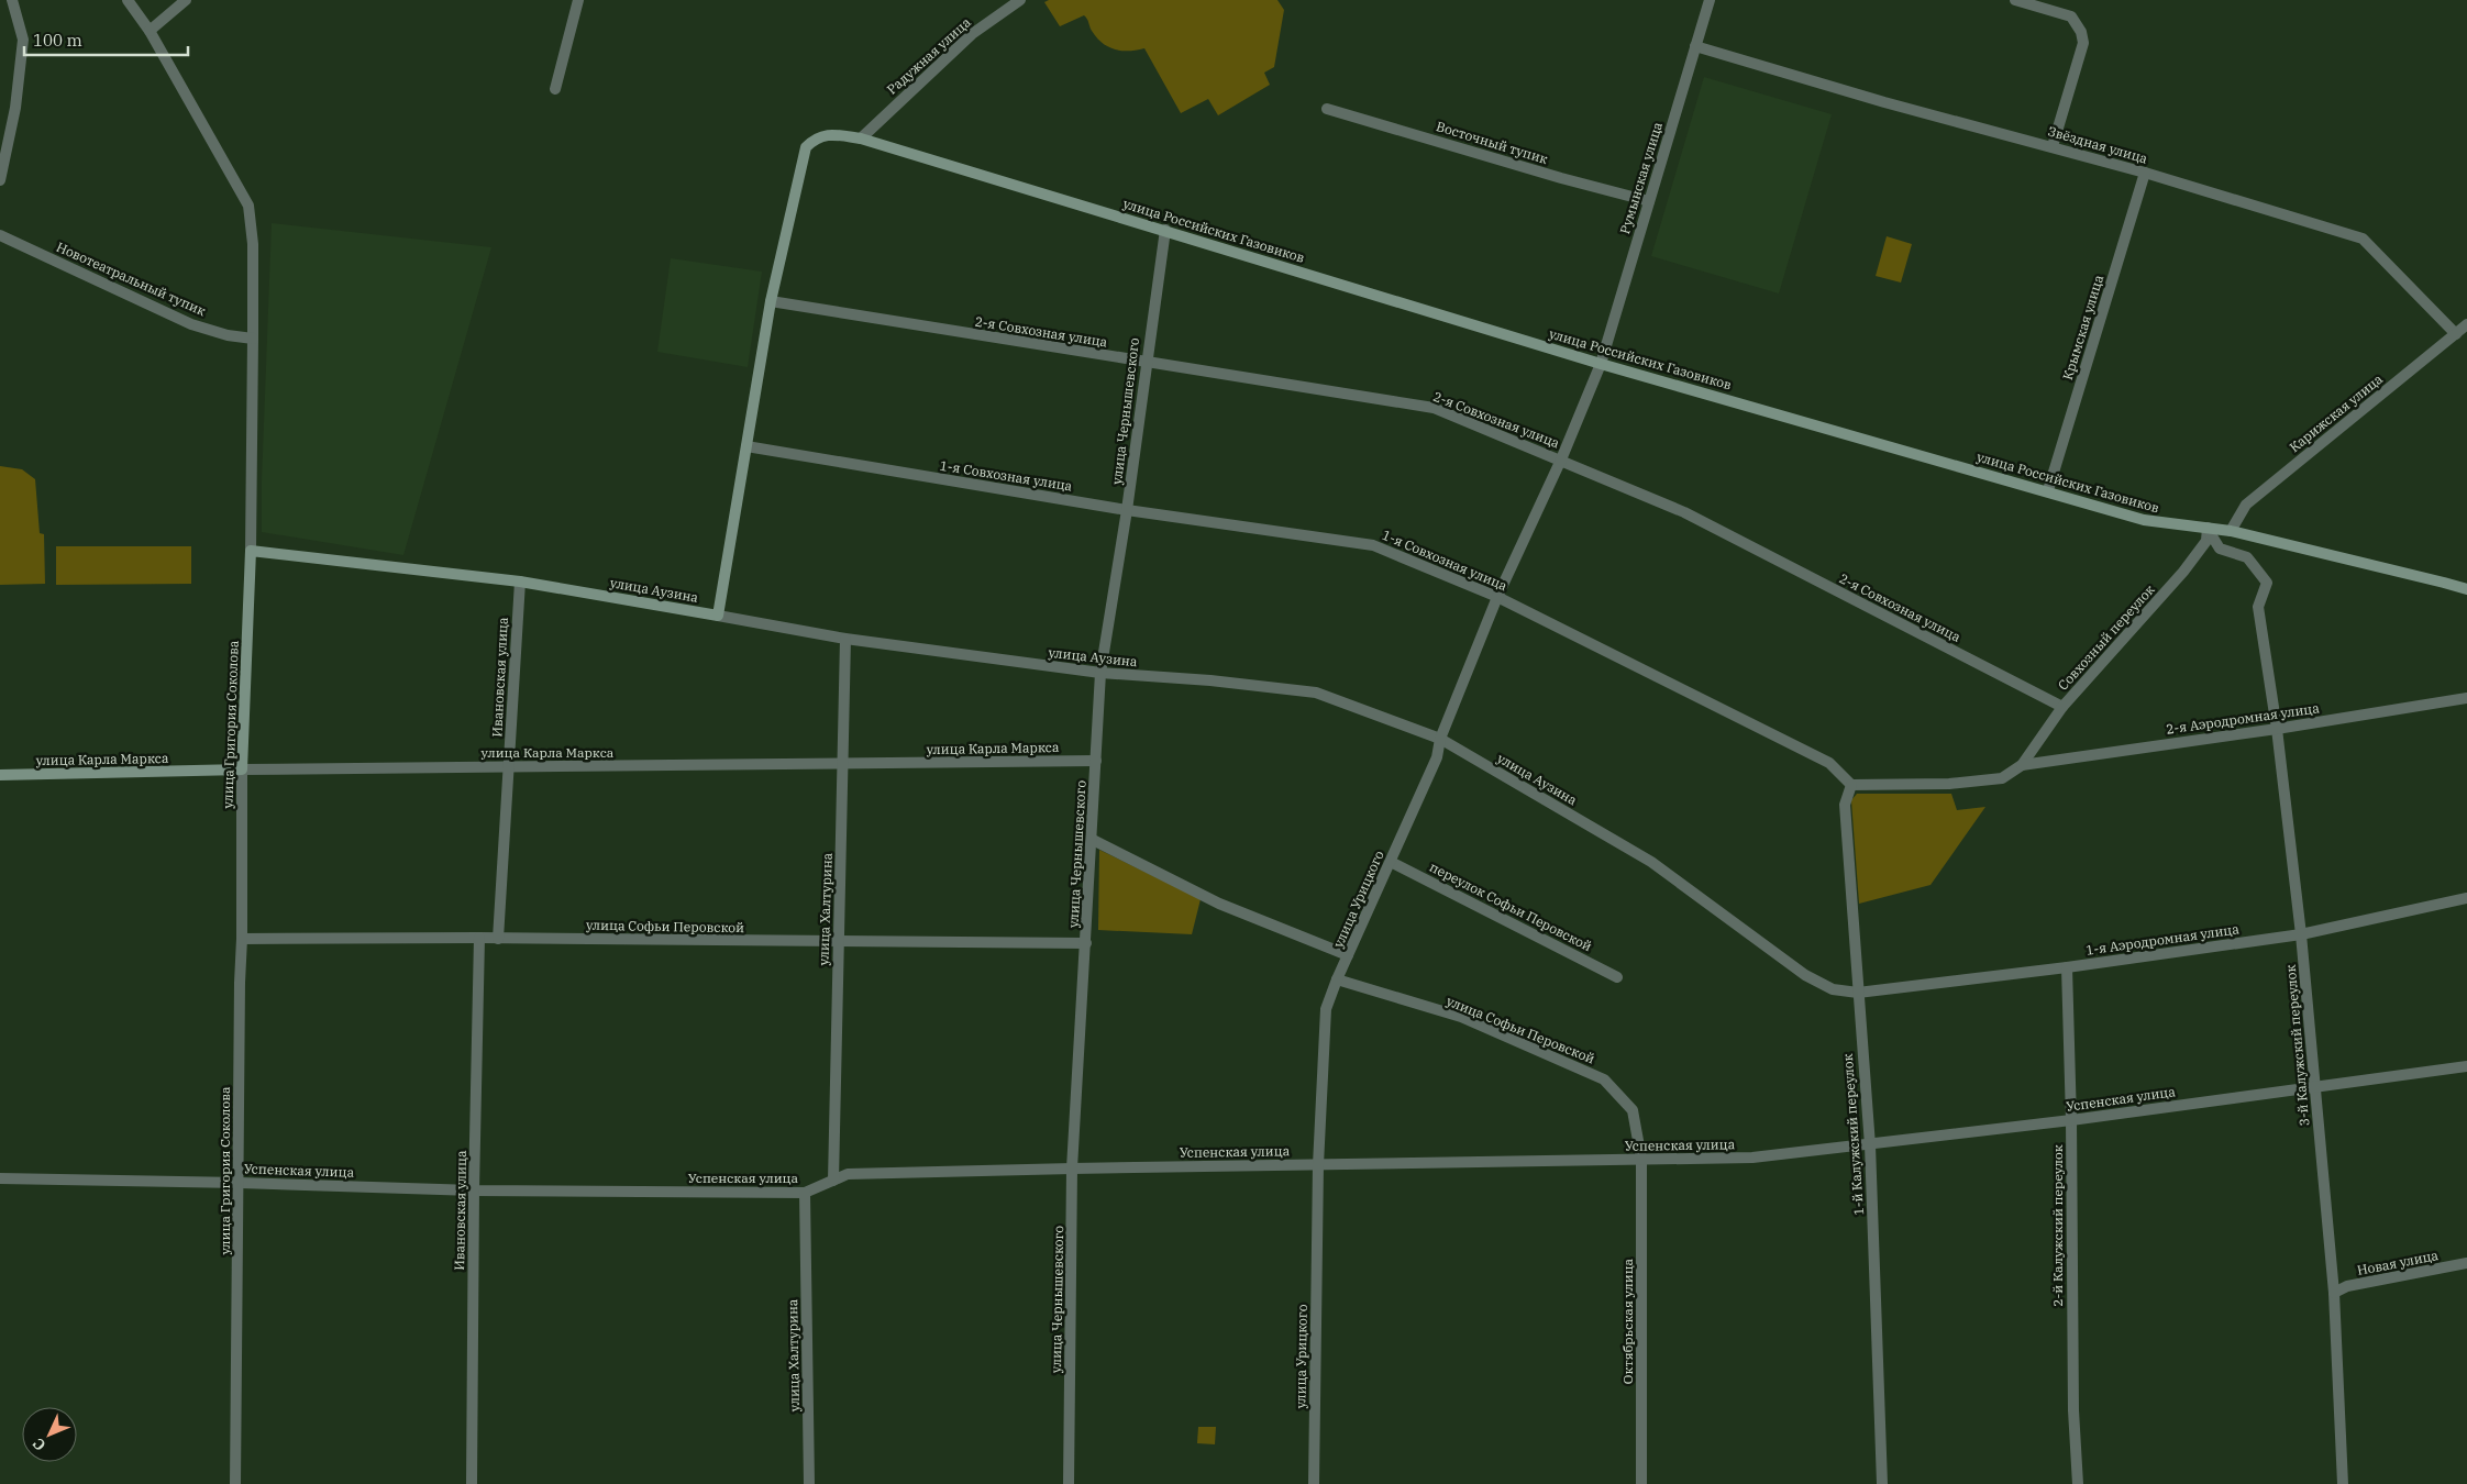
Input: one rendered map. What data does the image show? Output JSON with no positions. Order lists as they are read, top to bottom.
{
  "streets": {
    "main road": [
      "улица Российских Газовиков",
      "улица Аузина",
      "улица Григория Соколова",
      "улица Карла Маркса"
    ],
    "street": [
      "Радужная улица",
      "Восточный тупик",
      "Звёздная улица",
      "Румынская улица",
      "Новотеатральный тупик",
      "Крымская улица",
      "2-я Совхозная улица",
      "улица Чернышевского",
      "Карижская улица",
      "1-я Совхозная улица",
      "Совхозный переулок",
      "Ивановская улица",
      "2-я Аэродромная улица",
      "улица Урицкого",
      "переулок Софьи Перовской",
      "улица Халтурина",
      "улица Софьи Перовской",
      "1-я Аэродромная улица",
      "3-й Калужский переулок",
      "Успенская улица",
      "1-й Калужский переулок",
      "2-й Калужский переулок",
      "Новая улица",
      "Октябрьская улица"
    ]
  },
  "crossings": [
    ["Радужная улица", "улица Российских Газовиков"],
    ["Восточный тупик", "Румынская улица"],
    ["Звёздная улица", "Румынская улица"],
    ["Звёздная улица", "Крымская улица"],
    ["Звёздная улица", "Карижская улица"],
    ["Румынская улица", "улица Российских Газовиков"],
    ["Румынская улица", "улица Урицкого"],
    ["улица Российских Газовиков", "Крымская улица"],
    ["улица Российских Газовиков", "2-я Совхозная улица"],
    ["улица Российских Газовиков", "улица Чернышевского"],
    ["улица Российских Газовиков", "Карижская улица"],
    ["улица Российских Газовиков", "Совхозный переулок"],
    ["улица Российских Газовиков", "улица Урицкого"],
    ["улица Российских Газовиков", "3-й Калужский переулок"],
    ["Новотеатральный тупик", "улица Григория Соколова"],
    ["2-я Совхозная улица", "улица Чернышевского"],
    ["2-я Совхозная улица", "Совхозный переулок"],
    ["2-я Совхозная улица", "улица Урицкого"],
    ["улица Чернышевского", "1-я Совхозная улица"],
    ["улица Чернышевского", "улица Аузина"],
    ["улица Чернышевского", "улица Карла Маркса"],
    ["улица Чернышевского", "улица Софьи Перовской"],
    ["улица Чернышевского", "Успенская улица"],
    ["1-я Совхозная улица", "улица Урицкого"],
    ["1-я Совхозная улица", "1-й Калужский переулок"],
    ["улица Аузина", "Ивановская улица"],
    ["улица Аузина", "улица Григория Соколова"],
    ["улица Аузина", "улица Урицкого"],
    ["улица Аузина", "улица Халтурина"],
    ["улица Аузина", "1-я Аэродромная улица"],
    ["улица Аузина", "1-й Калужский переулок"],
    ["Совхозный переулок", "2-я Аэродромная улица"],
    ["Совхозный переулок", "3-й Калужский переулок"],
    ["Ивановская улица", "улица Карла Маркса"],
    ["Ивановская улица", "улица Софьи Перовской"],
    ["Ивановская улица", "Успенская улица"],
    ["2-я Аэродромная улица", "3-й Калужский переулок"],
    ["улица Григория Соколова", "улица Карла Маркса"],
    ["улица Григория Соколова", "улица Софьи Перовской"],
    ["улица Григория Соколова", "Успенская улица"],
    ["улица Карла Маркса", "улица Халтурина"],
    ["улица Урицкого", "переулок Софьи Перовской"],
    ["улица Урицкого", "улица Софьи Перовской"],
    ["улица Урицкого", "Успенская улица"],
    ["улица Халтурина", "улица Софьи Перовской"],
    ["улица Халтурина", "Успенская улица"],
    ["улица Софьи Перовской", "Успенская улица"],
    ["улица Софьи Перовской", "Октябрьская улица"],
    ["1-я Аэродромная улица", "3-й Калужский переулок"],
    ["1-я Аэродромная улица", "1-й Калужский переулок"],
    ["1-я Аэродромная улица", "2-й Калужский переулок"],
    ["3-й Калужский переулок", "Успенская улица"],
    ["3-й Калужский переулок", "Новая улица"],
    ["Успенская улица", "1-й Калужский переулок"],
    ["Успенская улица", "2-й Калужский переулок"],
    ["Успенская улица", "Октябрьская улица"]
  ],
  "scale_bar": "100 m",
  "north": "bottom left"
}
